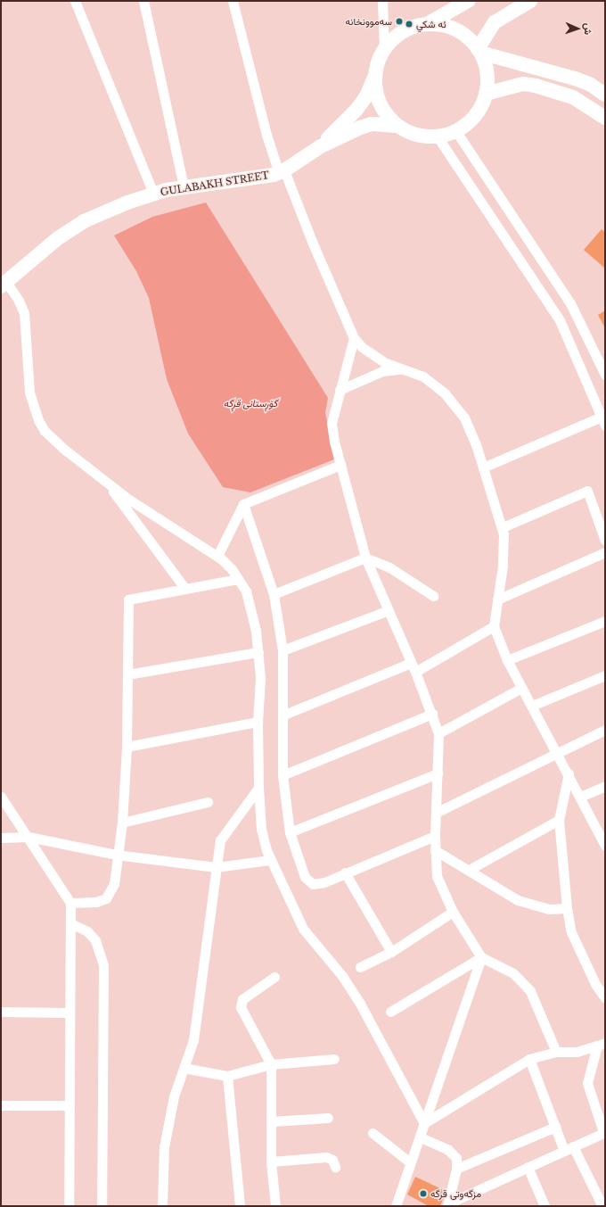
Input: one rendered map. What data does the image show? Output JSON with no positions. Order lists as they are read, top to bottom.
{
  "streets": {
    "street": ["GULABAKH STREET"]
  },
  "parks": ["گۆڕستانی قڕگە"],
  "places": ["سەموونخانە", "ئه شكي", "مزگەوتی قرگە"],
  "north": "right"
}
